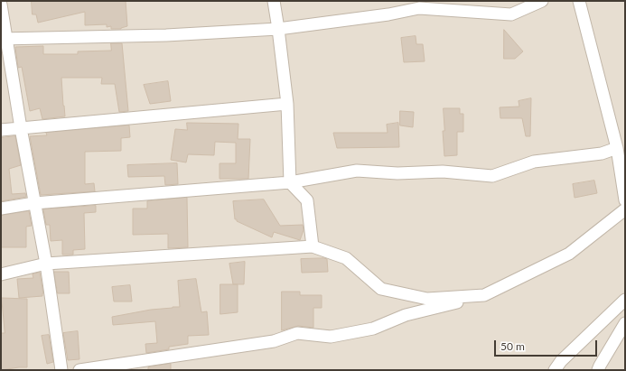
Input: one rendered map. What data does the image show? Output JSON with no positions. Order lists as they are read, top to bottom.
{
  "scale_bar": "50 m"
}
